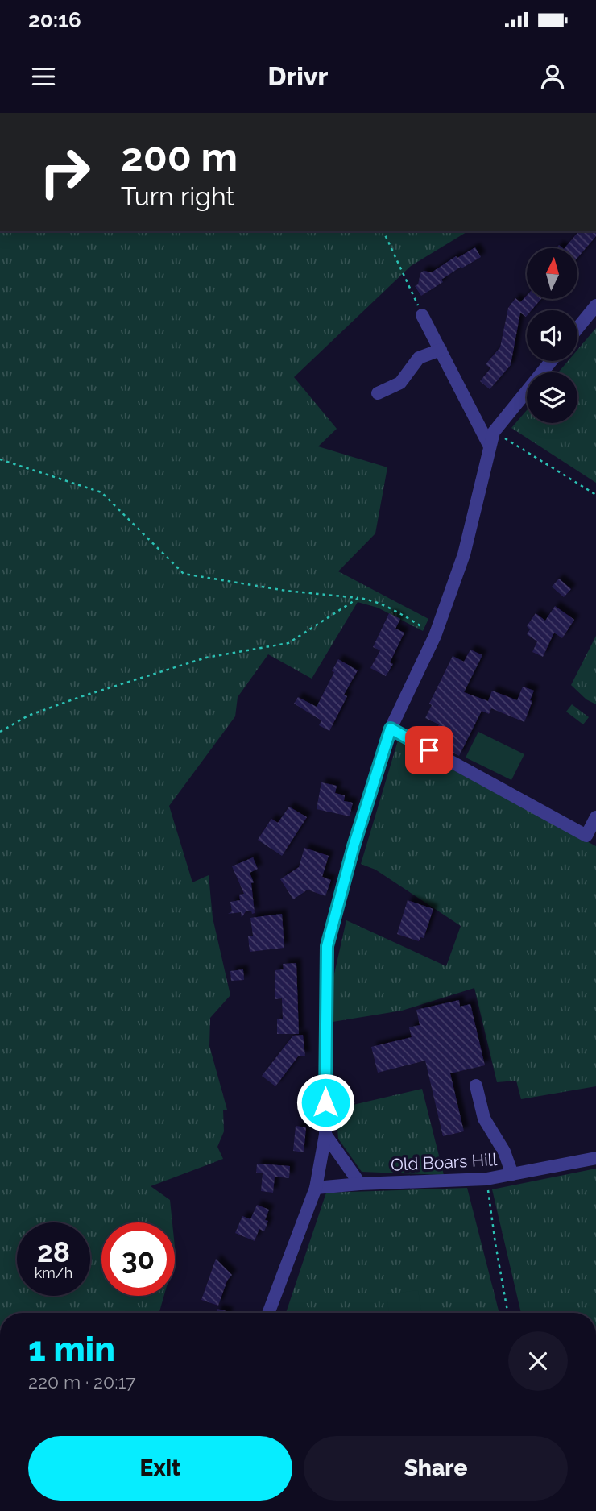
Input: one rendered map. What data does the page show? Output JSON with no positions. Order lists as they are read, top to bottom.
{
  "streets": {
    "street": ["Old Boars Hill"]
  },
  "north": "top",
  "page": {
    "status": "20:16",
    "header": "Drivr",
    "turn": ["200 m", "Turn right"],
    "speed": "28 km/h",
    "limit": "30",
    "heading": ["1 min", "220 m · 20:17"],
    "buttons": ["Exit", "Share"]
  }
}
